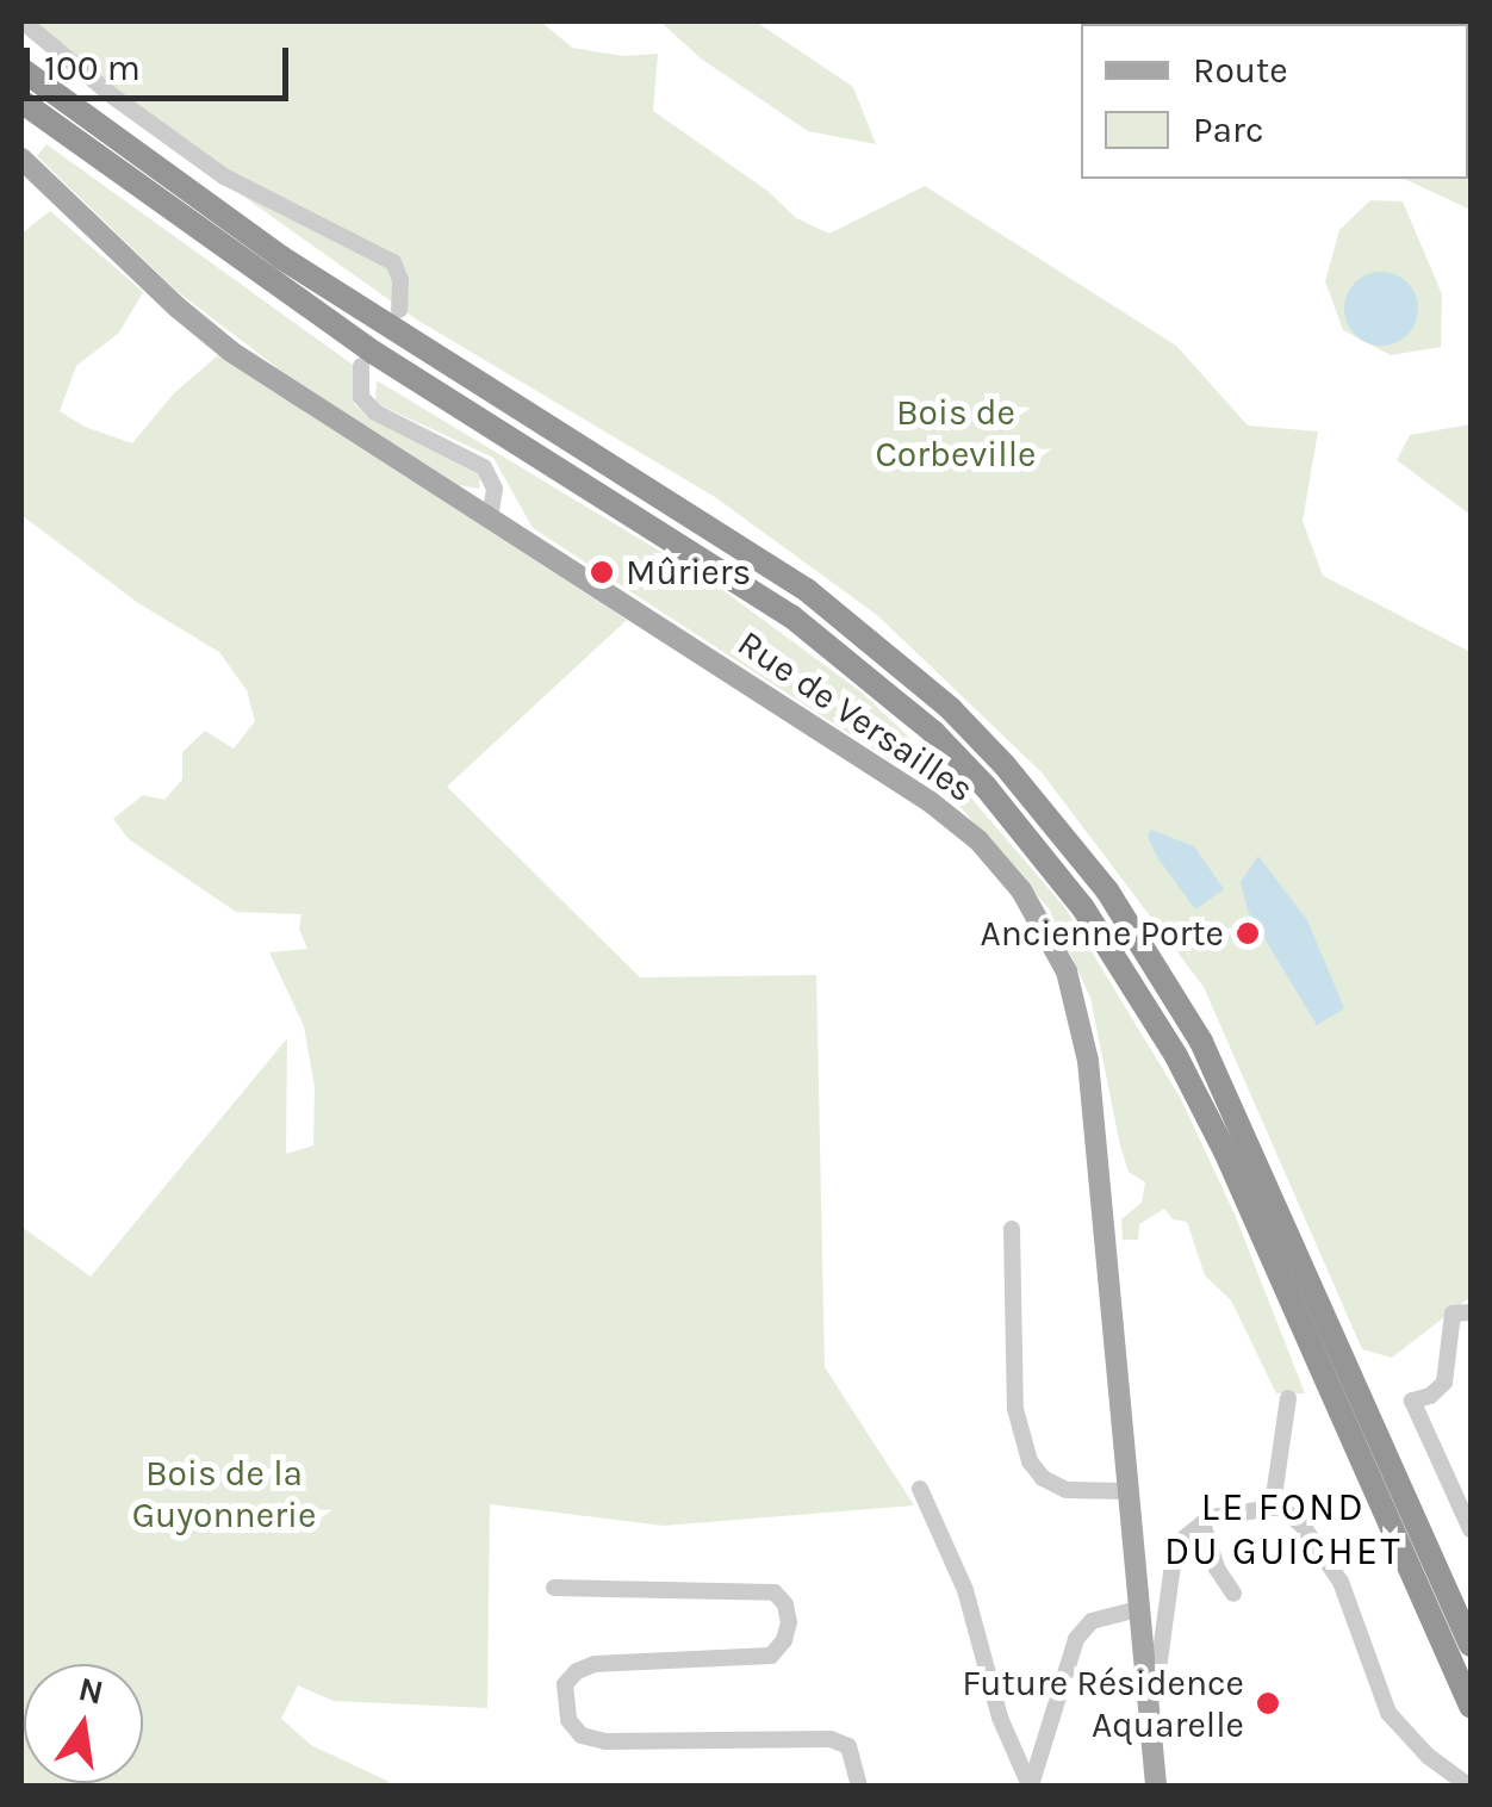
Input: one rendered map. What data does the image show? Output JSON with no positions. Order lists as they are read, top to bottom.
{
  "streets": {
    "main road": ["Rue de Versailles"]
  },
  "districts": ["LE FOND DU GUICHET"],
  "parks": ["Bois de Corbeville", "Bois de la Guyonnerie"],
  "places": ["Mûriers", "Ancienne Porte", "Future Résidence Aquarelle"],
  "legend": ["Route", "Parc"],
  "scale_bar": "100 m",
  "north": "top"
}
